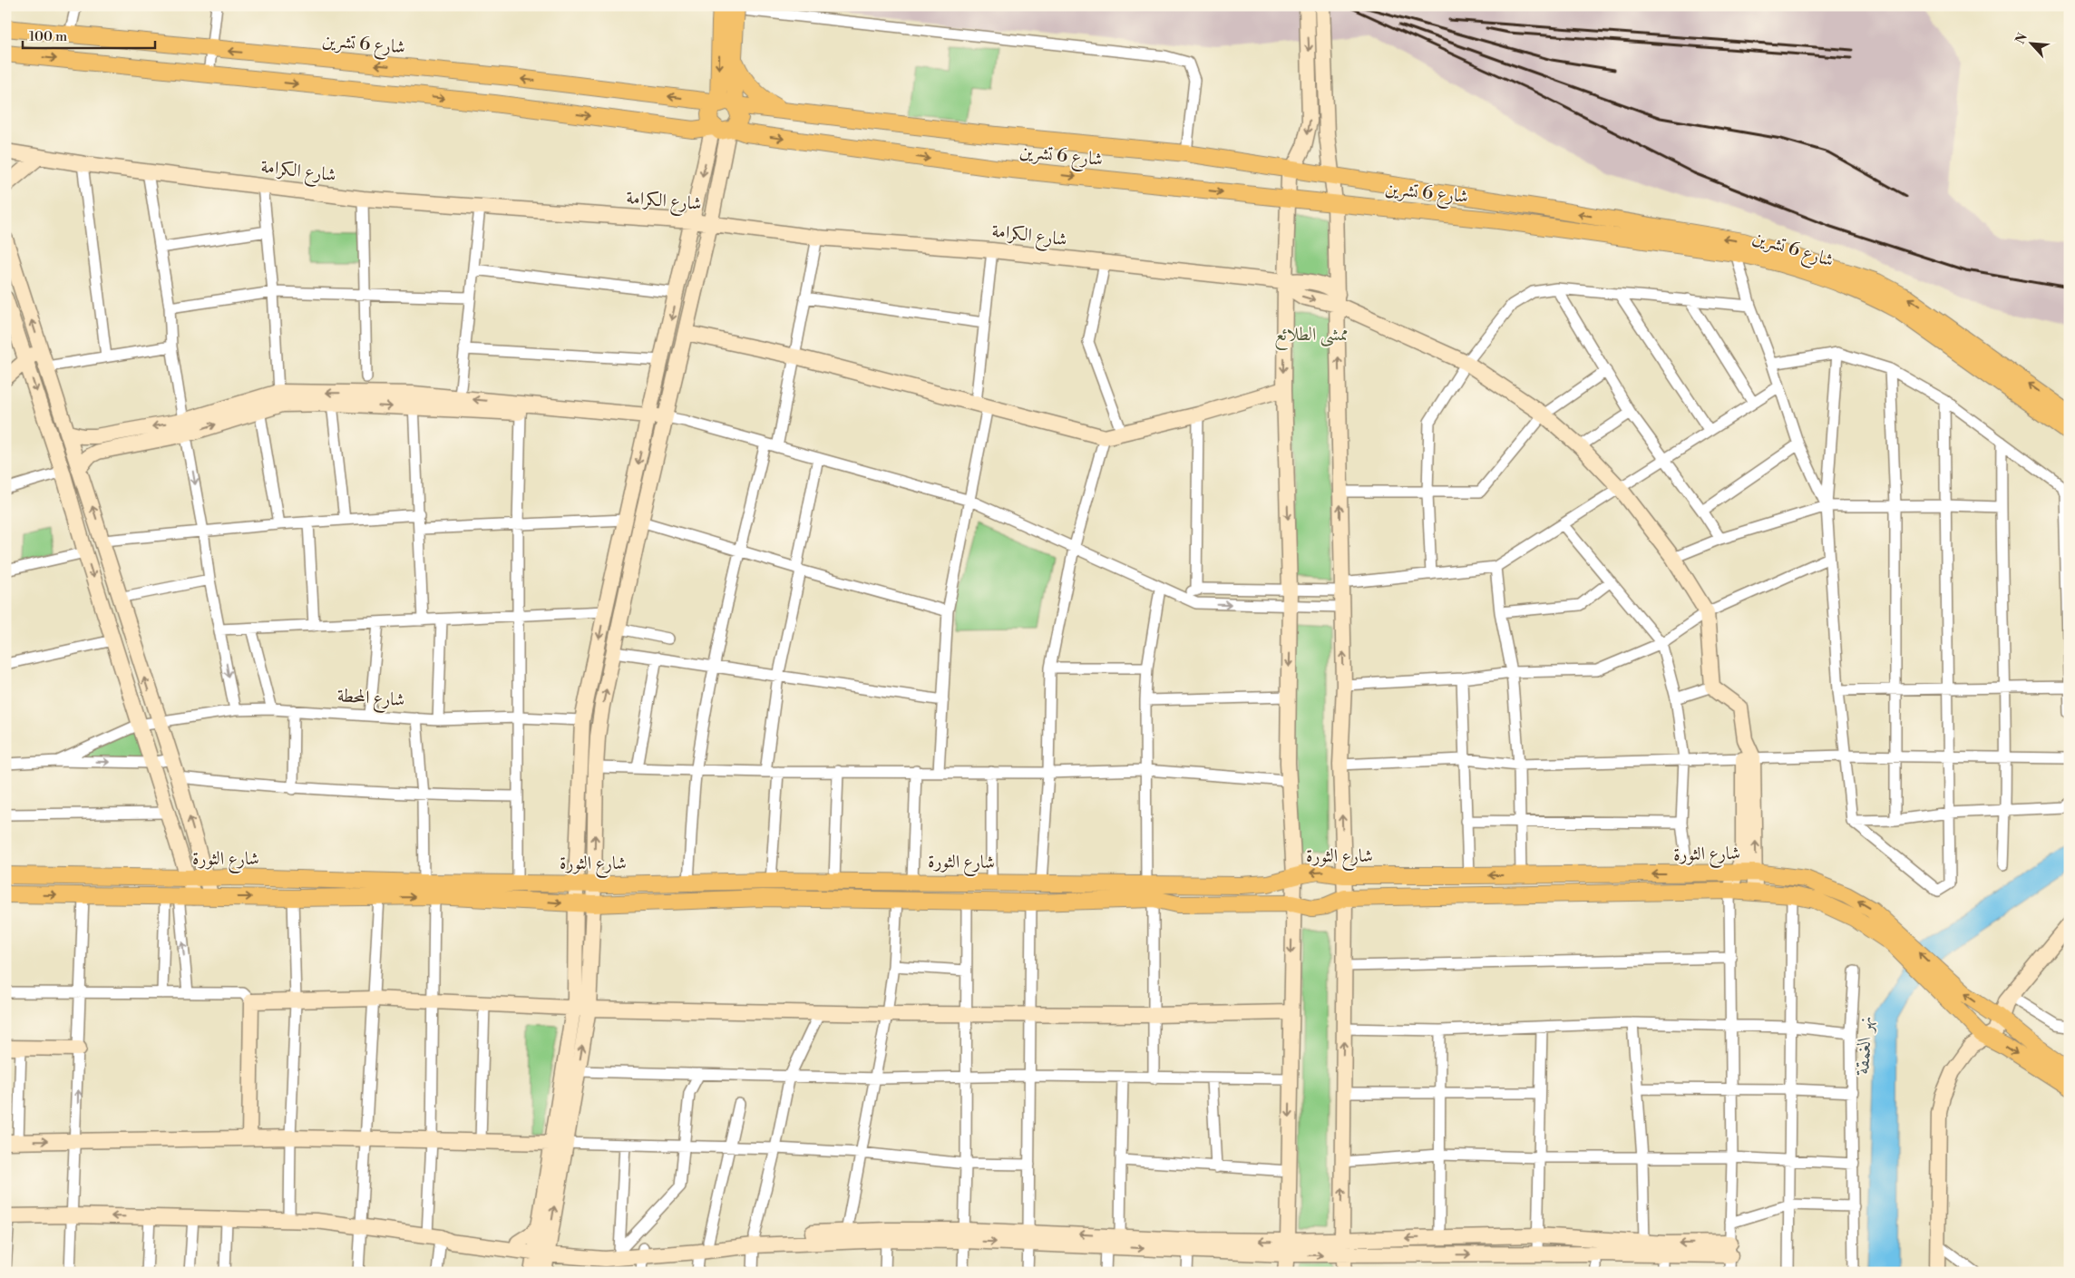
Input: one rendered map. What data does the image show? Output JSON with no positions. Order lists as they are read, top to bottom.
{
  "streets": {
    "main road": ["شارع 6 تشرين", "شارع الثورة"],
    "street": ["شارع الكرامة", "شارع المحطة"]
  },
  "water": ["نهر الغمقة"],
  "parks": ["ممشى الطلائع"],
  "scale_bar": "100 m",
  "north": "top left"
}
